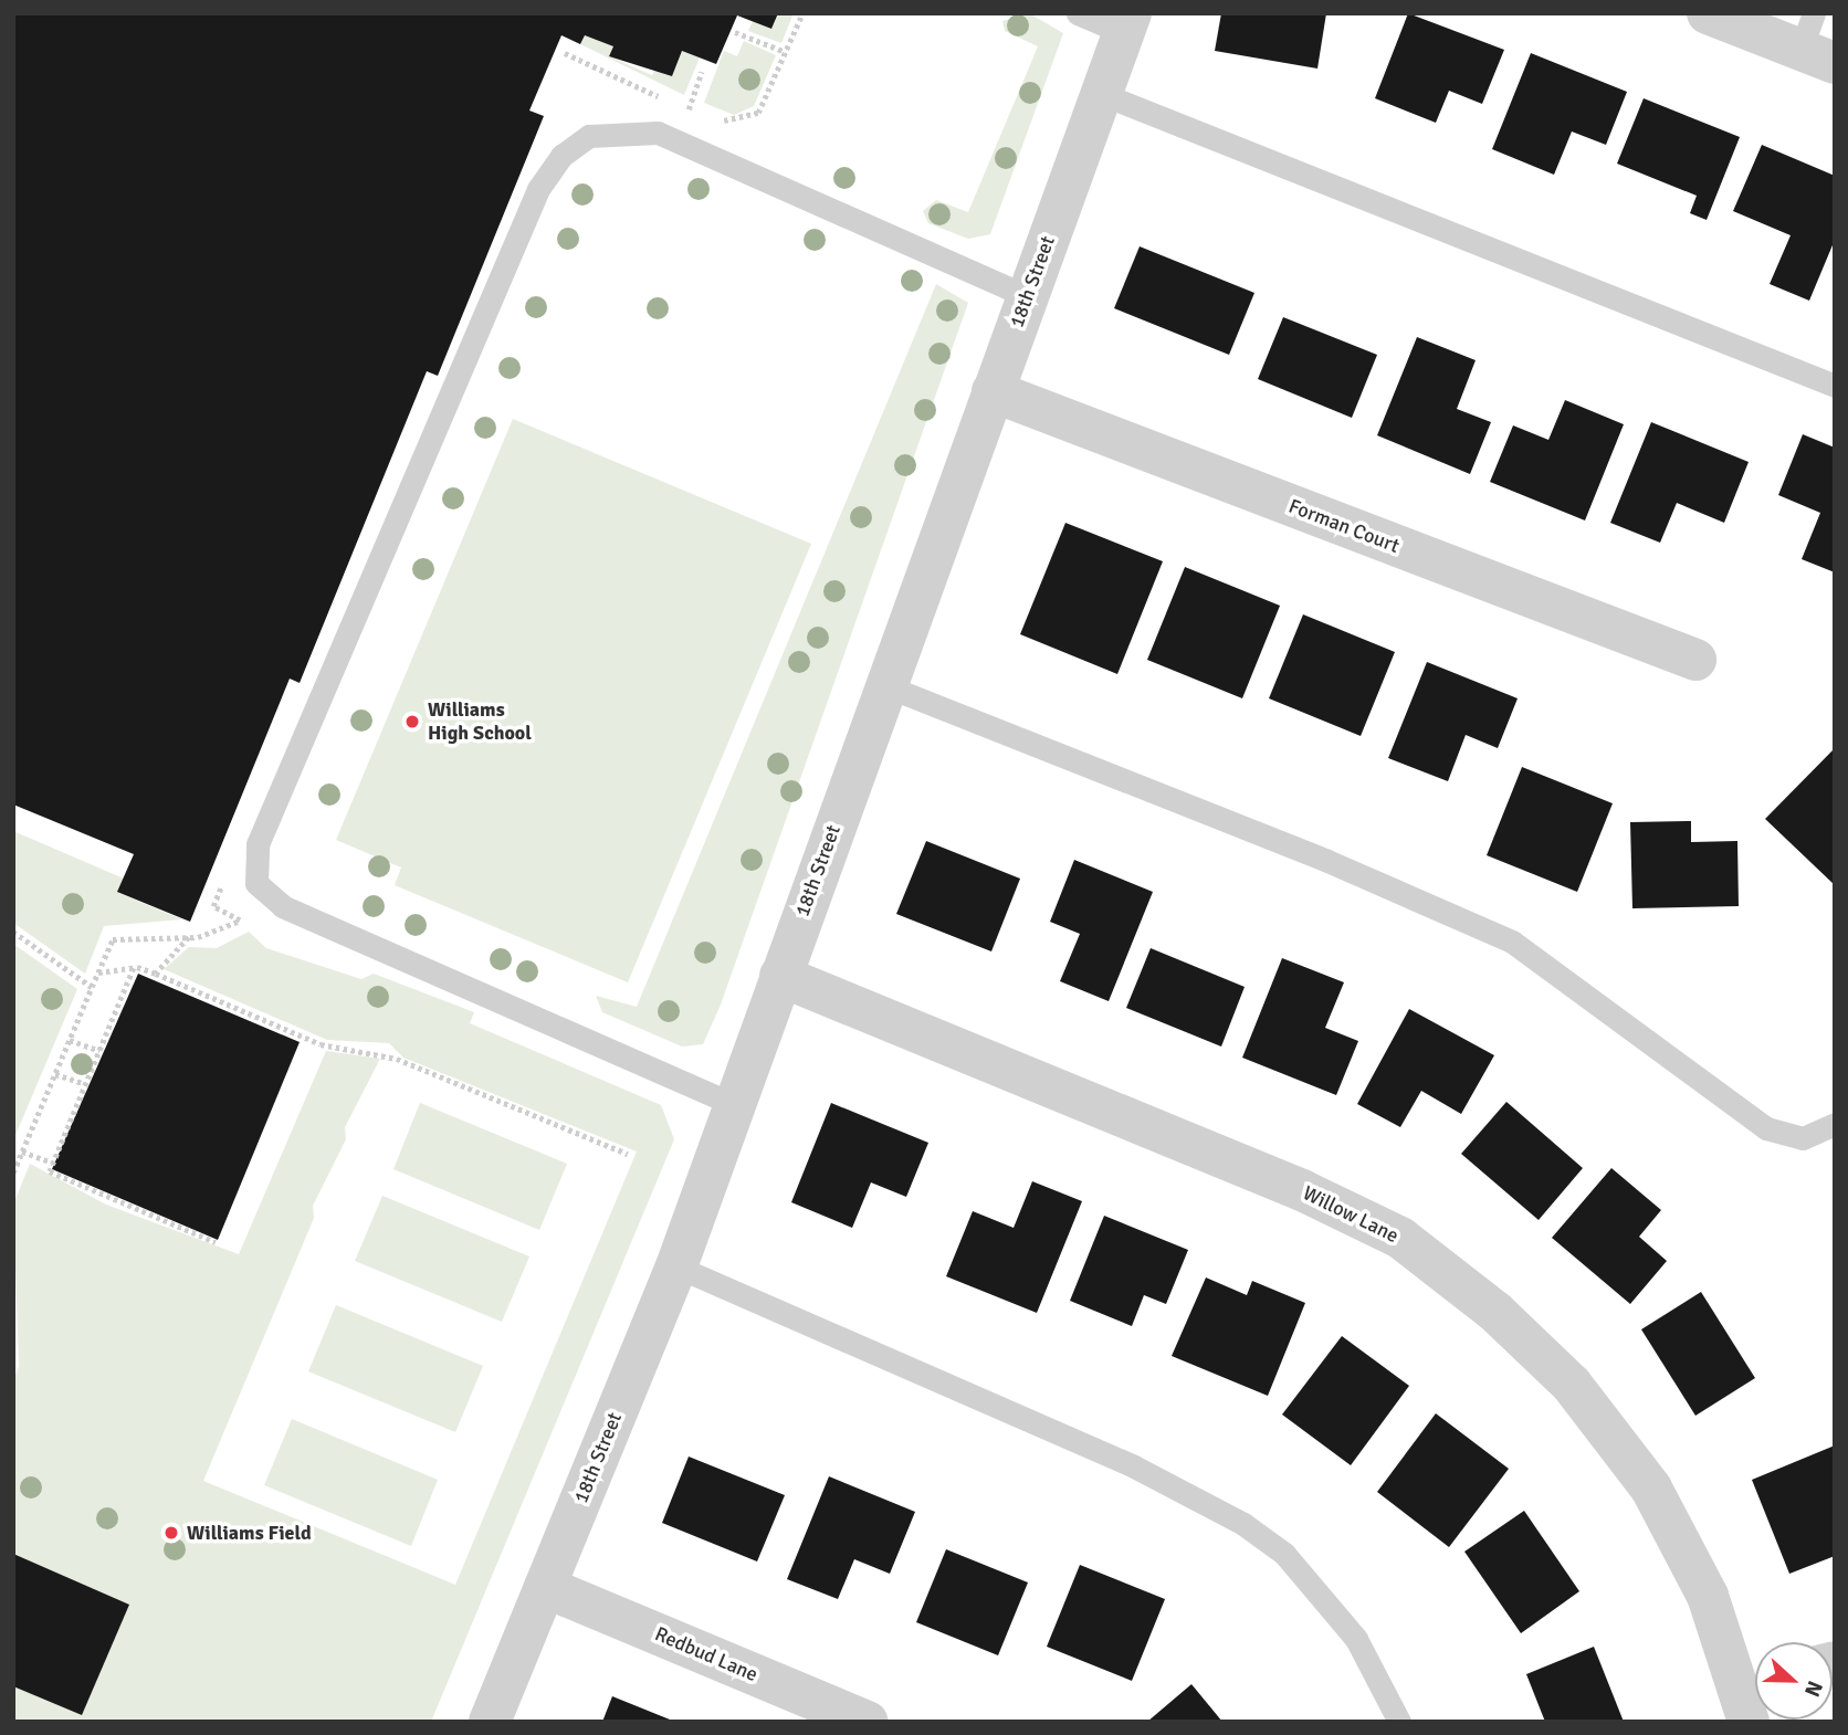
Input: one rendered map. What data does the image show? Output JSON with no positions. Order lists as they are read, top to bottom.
{
  "streets": {
    "street": [
      "18th Street",
      "Forman Court",
      "Willow Lane",
      "Redbud Lane"
    ]
  },
  "crossings": [
    ["18th Street", "Forman Court"],
    ["18th Street", "Willow Lane"],
    ["18th Street", "Redbud Lane"]
  ],
  "places": ["Williams High School", "Williams Field"],
  "north": "right"
}
